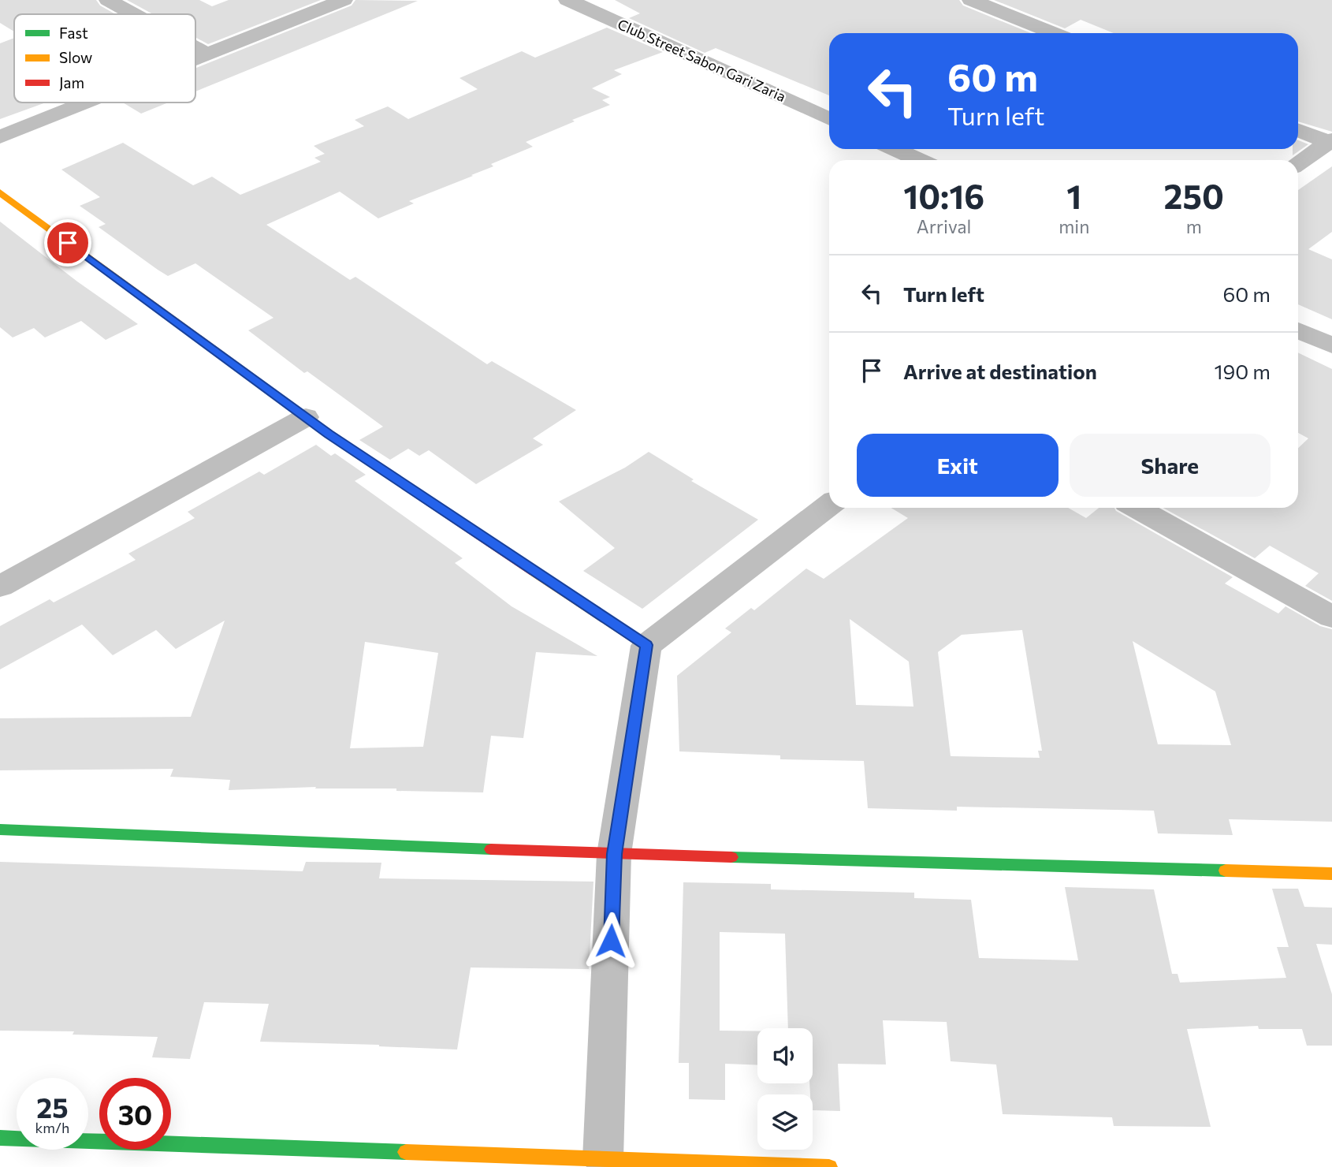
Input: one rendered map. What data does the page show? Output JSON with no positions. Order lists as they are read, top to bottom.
{
  "streets": {
    "street": ["Club Street Sabon Gari Zaria"]
  },
  "legend": ["Fast", "Slow", "Jam"],
  "page": {
    "turn": ["60 m", "Turn left"],
    "eta": [
      "10:16",
      "Arrival",
      "1",
      "min",
      "250",
      "m"
    ],
    "list": [
      {
        "name": "Turn left",
        "value": "60 m"
      },
      {
        "name": "Arrive at destination",
        "value": "190 m"
      }
    ],
    "buttons": ["Exit", "Share"],
    "speed": "25 km/h",
    "limit": "30"
  }
}
